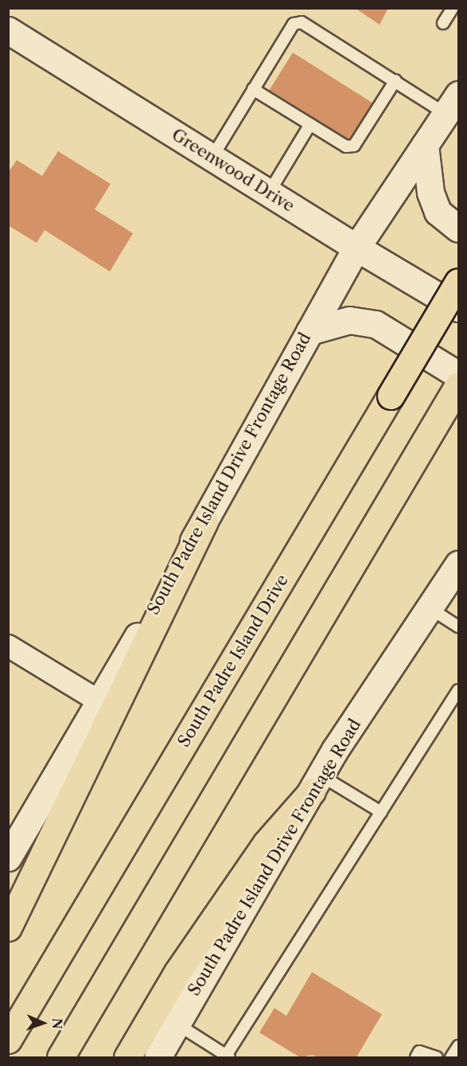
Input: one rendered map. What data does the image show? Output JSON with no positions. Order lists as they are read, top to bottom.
{
  "streets": {
    "highway": ["South Padre Island Drive"],
    "main road": ["Greenwood Drive", "South Padre Island Drive Frontage Road"]
  },
  "crossings": [
    ["Greenwood Drive", "South Padre Island Drive Frontage Road"]
  ],
  "north": "right"
}
